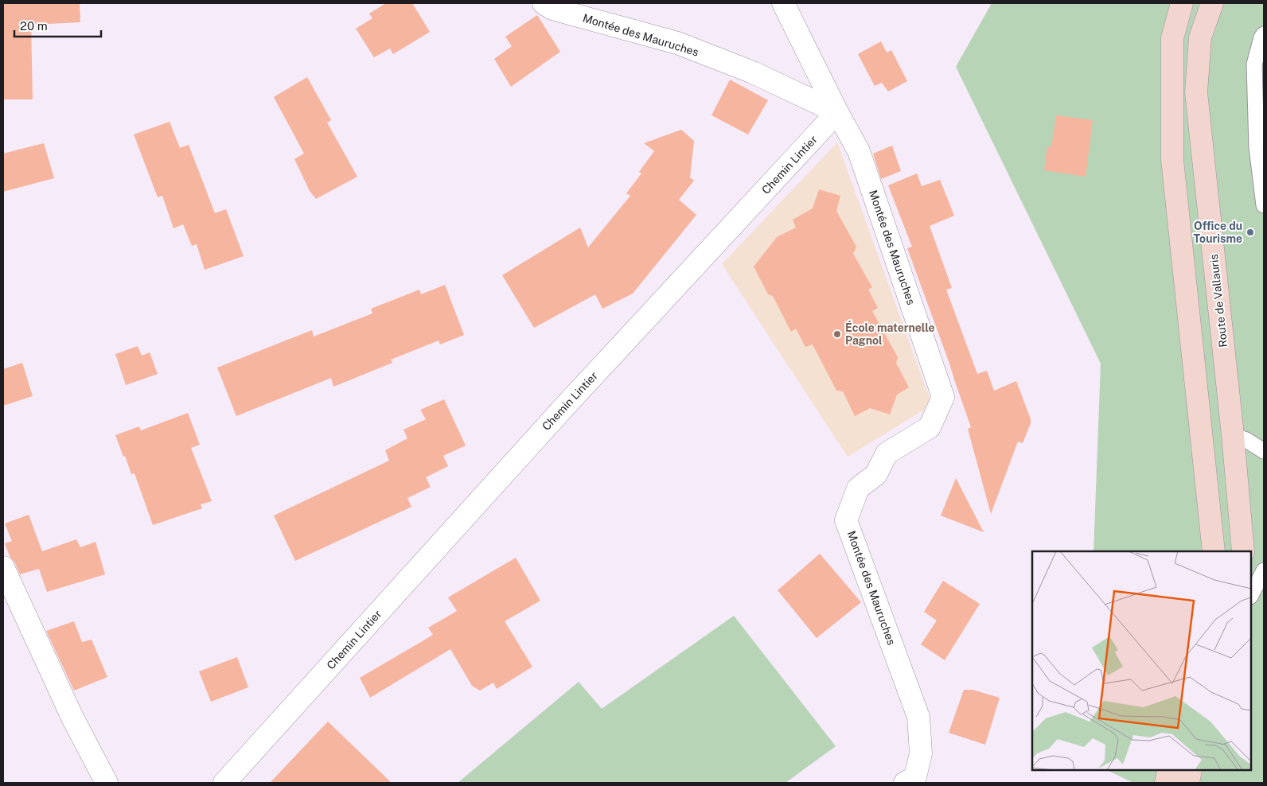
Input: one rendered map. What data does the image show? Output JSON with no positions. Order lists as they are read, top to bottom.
{
  "streets": {
    "main road": ["Route de Vallauris"],
    "street": ["Montée des Mauruches", "Chemin Lintier"]
  },
  "crossings": [
    ["Montée des Mauruches", "Chemin Lintier"]
  ],
  "places": ["Office du Tourisme", "École maternelle Pagnol"],
  "scale_bar": "20 m"
}
